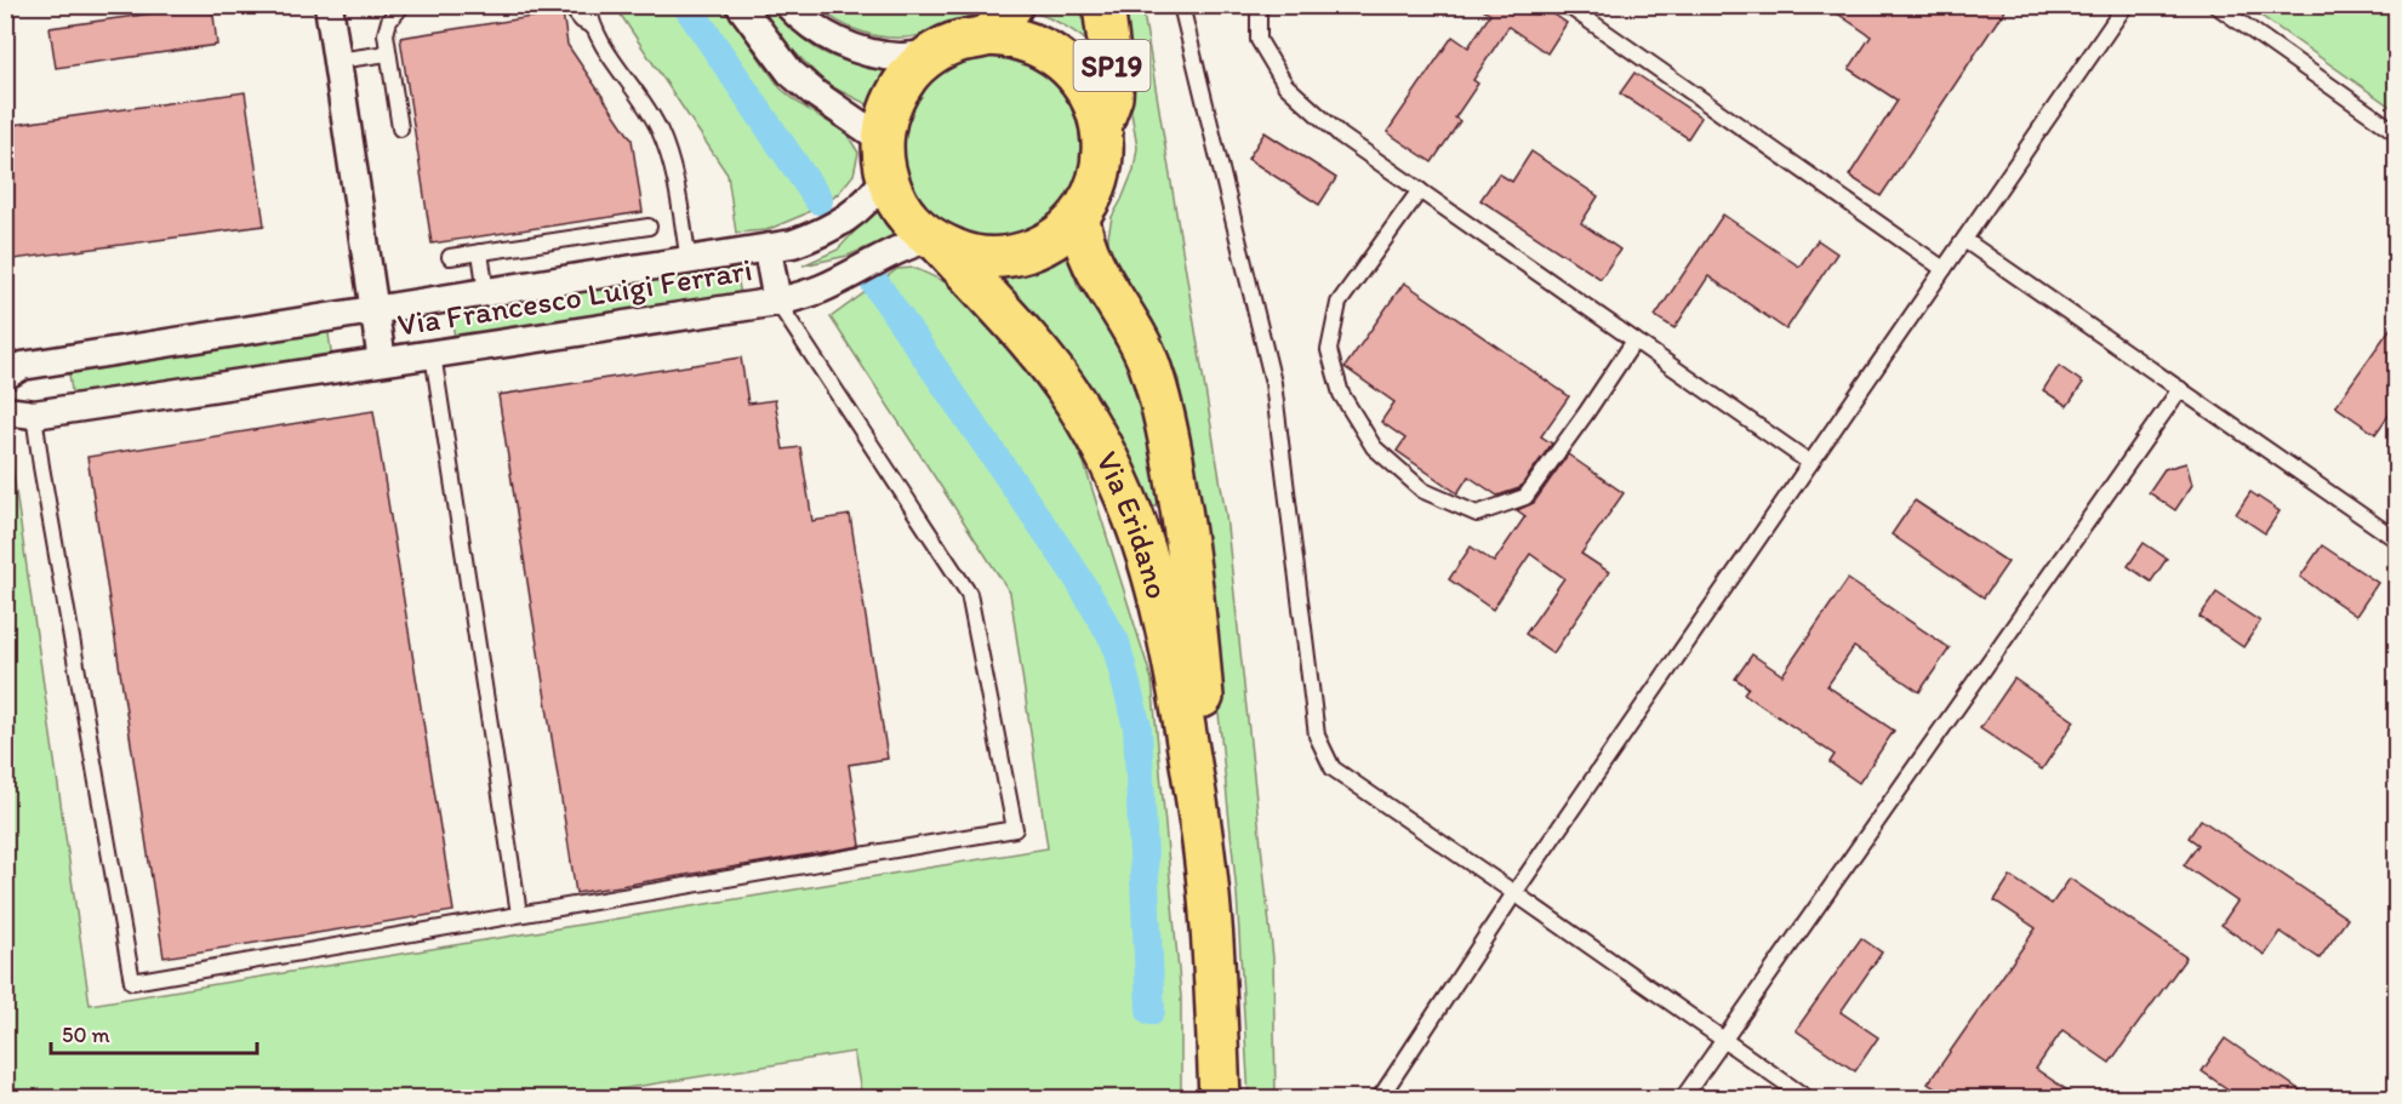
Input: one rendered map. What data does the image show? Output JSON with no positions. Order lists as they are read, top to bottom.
{
  "streets": {
    "main road": ["SP19", "Via Eridano"],
    "street": ["Via Francesco Luigi Ferrari"]
  },
  "crossings": [
    ["Via Francesco Luigi Ferrari", "Via Eridano"]
  ],
  "scale_bar": "50 m"
}
